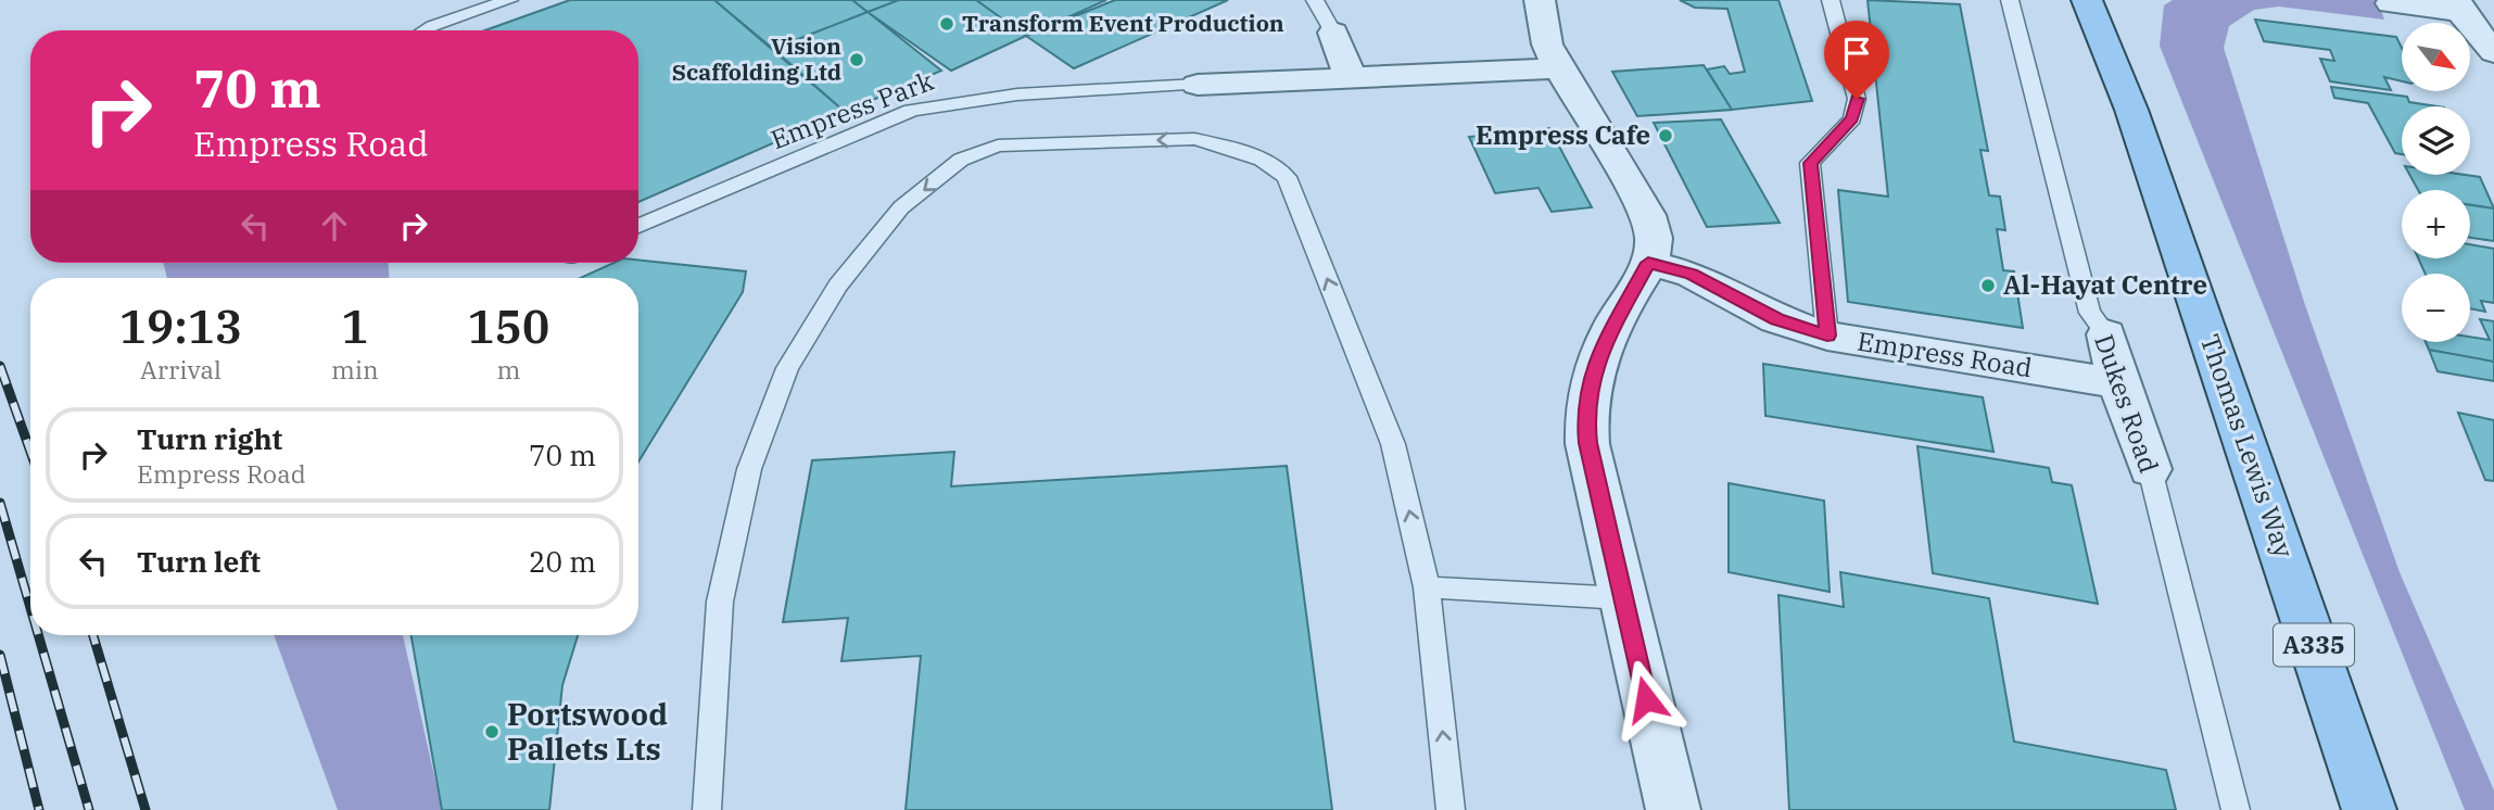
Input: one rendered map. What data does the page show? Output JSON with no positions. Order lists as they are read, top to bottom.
{
  "streets": {
    "main road": ["Thomas Lewis Way", "A335"],
    "street": ["Empress Road", "Dukes Road"],
    "lane": ["Empress Park"]
  },
  "crossings": [
    ["Empress Road", "Dukes Road"]
  ],
  "places": [
    "Transform Event Production",
    "Vision Scaffolding Ltd",
    "Empress Cafe",
    "Al-Hayat Centre",
    "Portswood Pallets Lts"
  ],
  "north": "bottom right",
  "page": {
    "map_buttons": ["+", "−"],
    "turn": ["70 m", "Empress Road"],
    "eta": [
      "19:13",
      "Arrival",
      "1",
      "min",
      "150",
      "m"
    ],
    "list": [
      {
        "name": "Turn right",
        "note": "Empress Road",
        "value": "70 m"
      },
      {
        "name": "Turn left",
        "value": "20 m"
      }
    ]
  }
}
